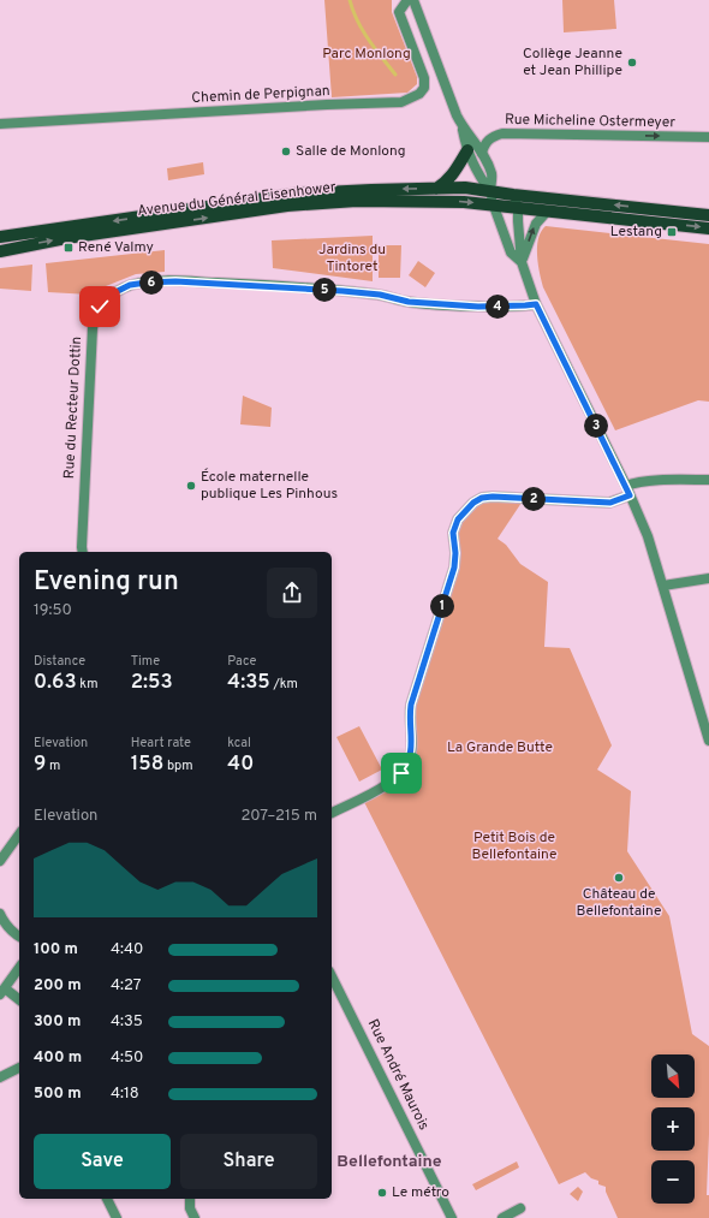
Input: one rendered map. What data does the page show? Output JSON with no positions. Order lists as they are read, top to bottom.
{
  "streets": {
    "main road": ["Avenue du Général Eisenhower"],
    "street": [
      "Chemin de Perpignan",
      "Rue Micheline Ostermeyer",
      "Rue du Recteur Dottin",
      "Rue André Maurois"
    ]
  },
  "one_way": ["Rue Micheline Ostermeyer"],
  "districts": ["Bellefontaine"],
  "parks": [
    "Parc Monlong",
    "Jardins du Tintoret",
    "La Grande Butte",
    "Petit Bois de Bellefontaine"
  ],
  "places": {
    "other": [
      "Collège Jeanne et Jean Phillipe",
      "Salle de Monlong",
      "École maternelle publique Les Pinhous",
      "Château de Bellefontaine",
      "Le métro"
    ],
    "transit": ["Lestang", "René Valmy"]
  },
  "north": "bottom right",
  "page": {
    "pins": [
      "6",
      "5",
      "4",
      "3",
      "2",
      "1"
    ],
    "heading": ["Evening run", "19:50"],
    "stats": [
      ["Distance", "0.63 km"],
      ["Time", "2:53"],
      ["Pace", "4:35 /km"],
      ["Elevation", "9 m"],
      ["Heart rate", "158 bpm"],
      ["kcal", "40"]
    ],
    "chart": ["Elevation", "207–215 m"],
    "list": [
      {
        "name": "100 m",
        "note": "4:40"
      },
      {
        "name": "200 m",
        "note": "4:27"
      },
      {
        "name": "300 m",
        "note": "4:35"
      },
      {
        "name": "400 m",
        "note": "4:50"
      },
      {
        "name": "500 m",
        "note": "4:18"
      }
    ],
    "map_buttons": ["+", "−"],
    "buttons": ["Save", "Share"]
  }
}
